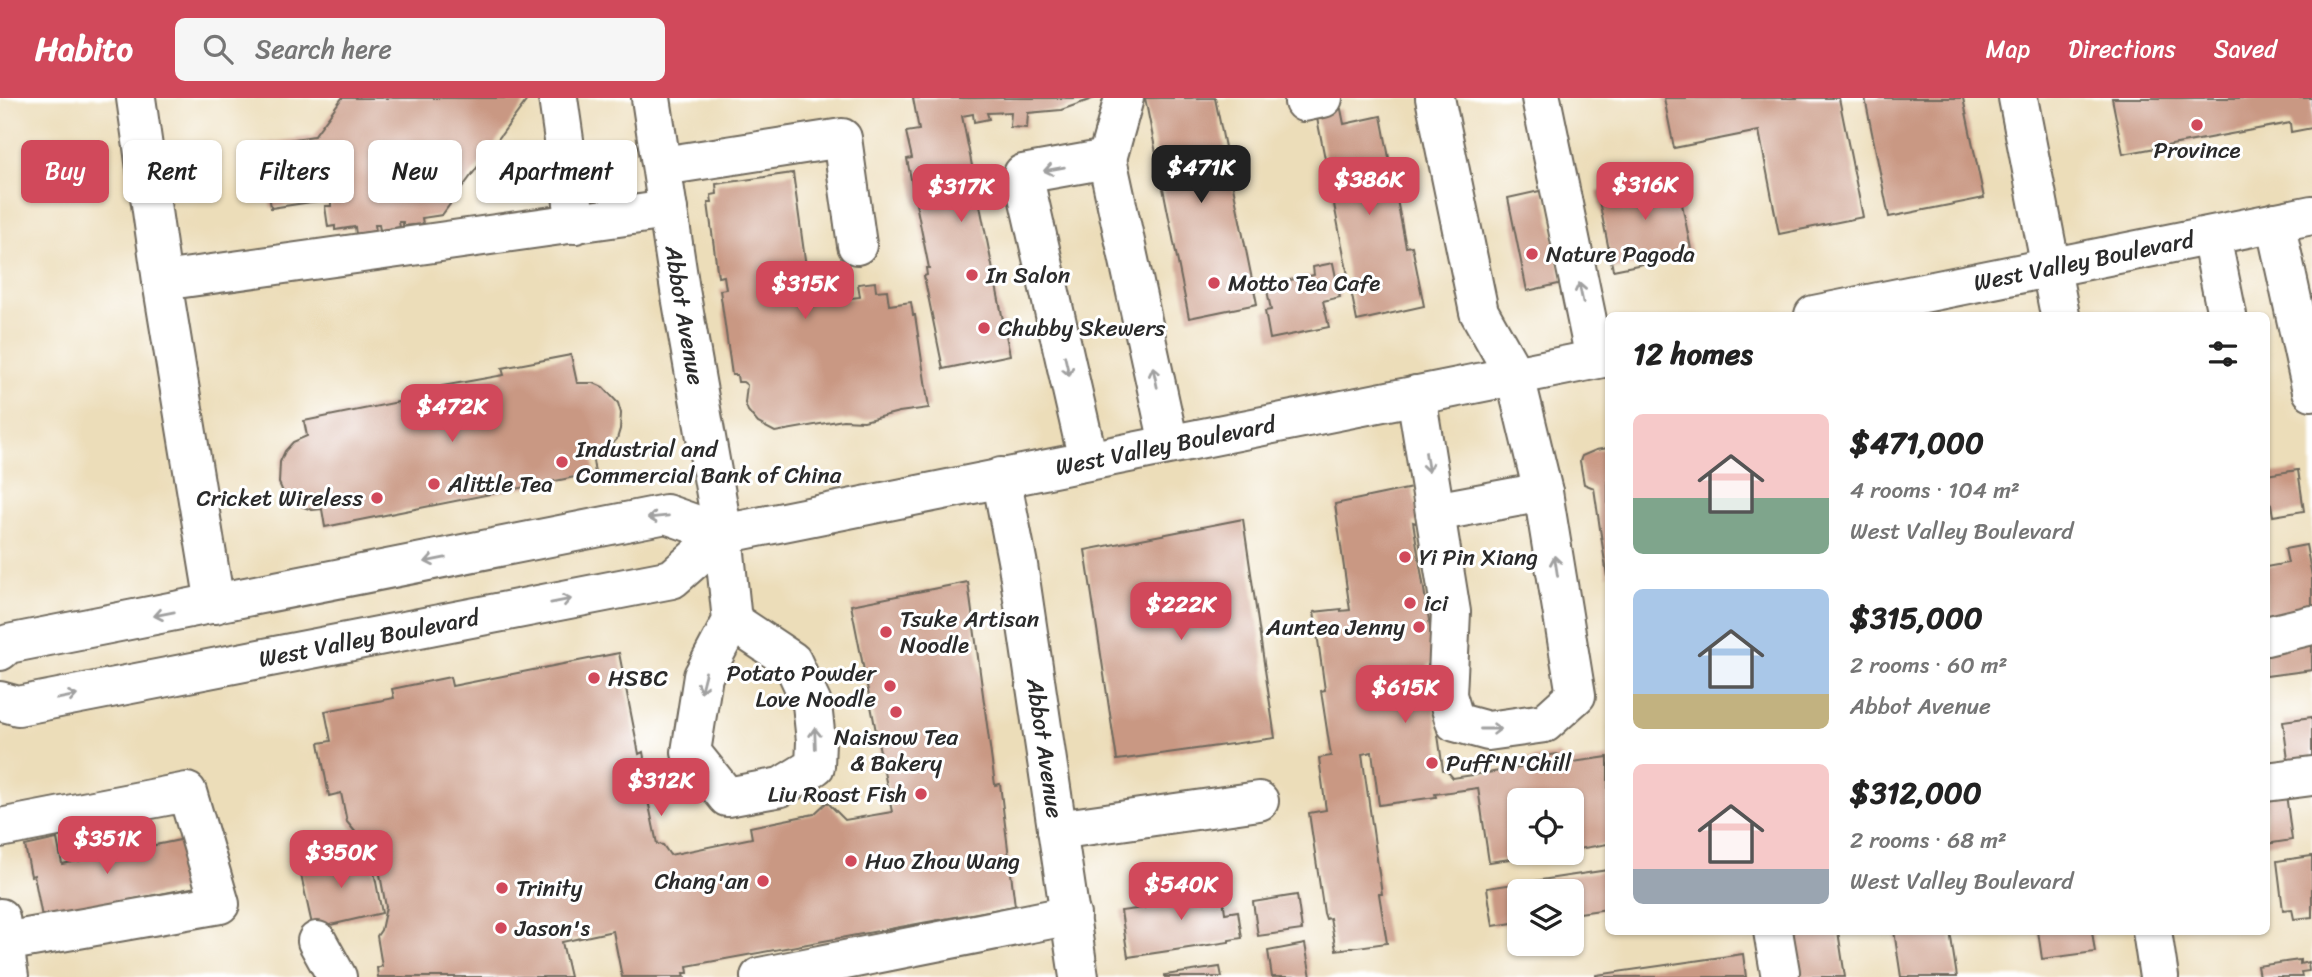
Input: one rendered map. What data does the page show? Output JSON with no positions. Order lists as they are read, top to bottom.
{
  "streets": {
    "main road": ["West Valley Boulevard", "Abbot Avenue"]
  },
  "crossings": [
    ["West Valley Boulevard", "Abbot Avenue"]
  ],
  "places": [
    "Province",
    "Nature Pagoda",
    "In Salon",
    "Motto Tea Cafe",
    "Chubby Skewers",
    "Industrial and Commercial Bank of China",
    "Alittle Tea",
    "Cricket Wireless",
    "Yi Pin Xiang",
    "ici",
    "Auntea Jenny",
    "Tsuke Artisan Noodle",
    "HSBC",
    "Potato Powder Love Noodle",
    "Naisnow Tea & Bakery",
    "Puff'N'Chill",
    "Liu Roast Fish",
    "Huo Zhou Wang",
    "Chang'an",
    "Trinity",
    "Jason's"
  ],
  "page": {
    "header": "Habito",
    "search": "Search here",
    "nav": ["Map", "Directions", "Saved"],
    "chip": [
      "Buy",
      "Rent",
      "Filters",
      "New",
      "Apartment"
    ],
    "price": [
      "$471K",
      "$386K",
      "$316K",
      "$317K",
      "$315K",
      "$472K",
      "$222K",
      "$615K",
      "$312K",
      "$351K",
      "$350K",
      "$540K"
    ],
    "heading": "12 homes",
    "list": [
      {
        "name": "$471,000",
        "note": "4 rooms · 104 m² · West Valley Boulevard"
      },
      {
        "name": "$315,000",
        "note": "2 rooms · 60 m² · Abbot Avenue"
      },
      {
        "name": "$312,000",
        "note": "2 rooms · 68 m² · West Valley Boulevard"
      }
    ]
  }
}
